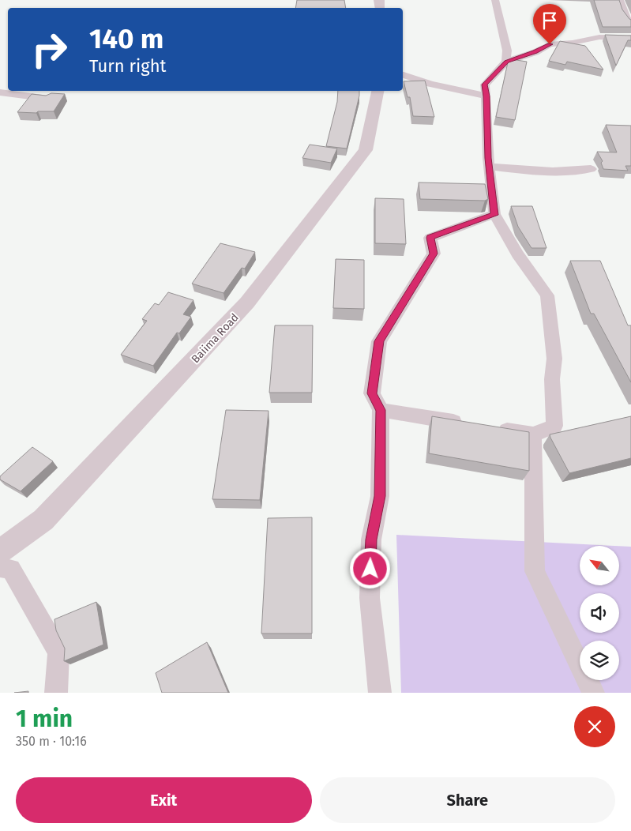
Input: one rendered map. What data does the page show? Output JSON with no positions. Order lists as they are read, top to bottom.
{
  "streets": {
    "street": ["Baiima Road"]
  },
  "north": "top left",
  "page": {
    "turn": ["140 m", "Turn right"],
    "heading": ["1 min", "350 m · 10:16"],
    "buttons": ["Exit", "Share"]
  }
}
